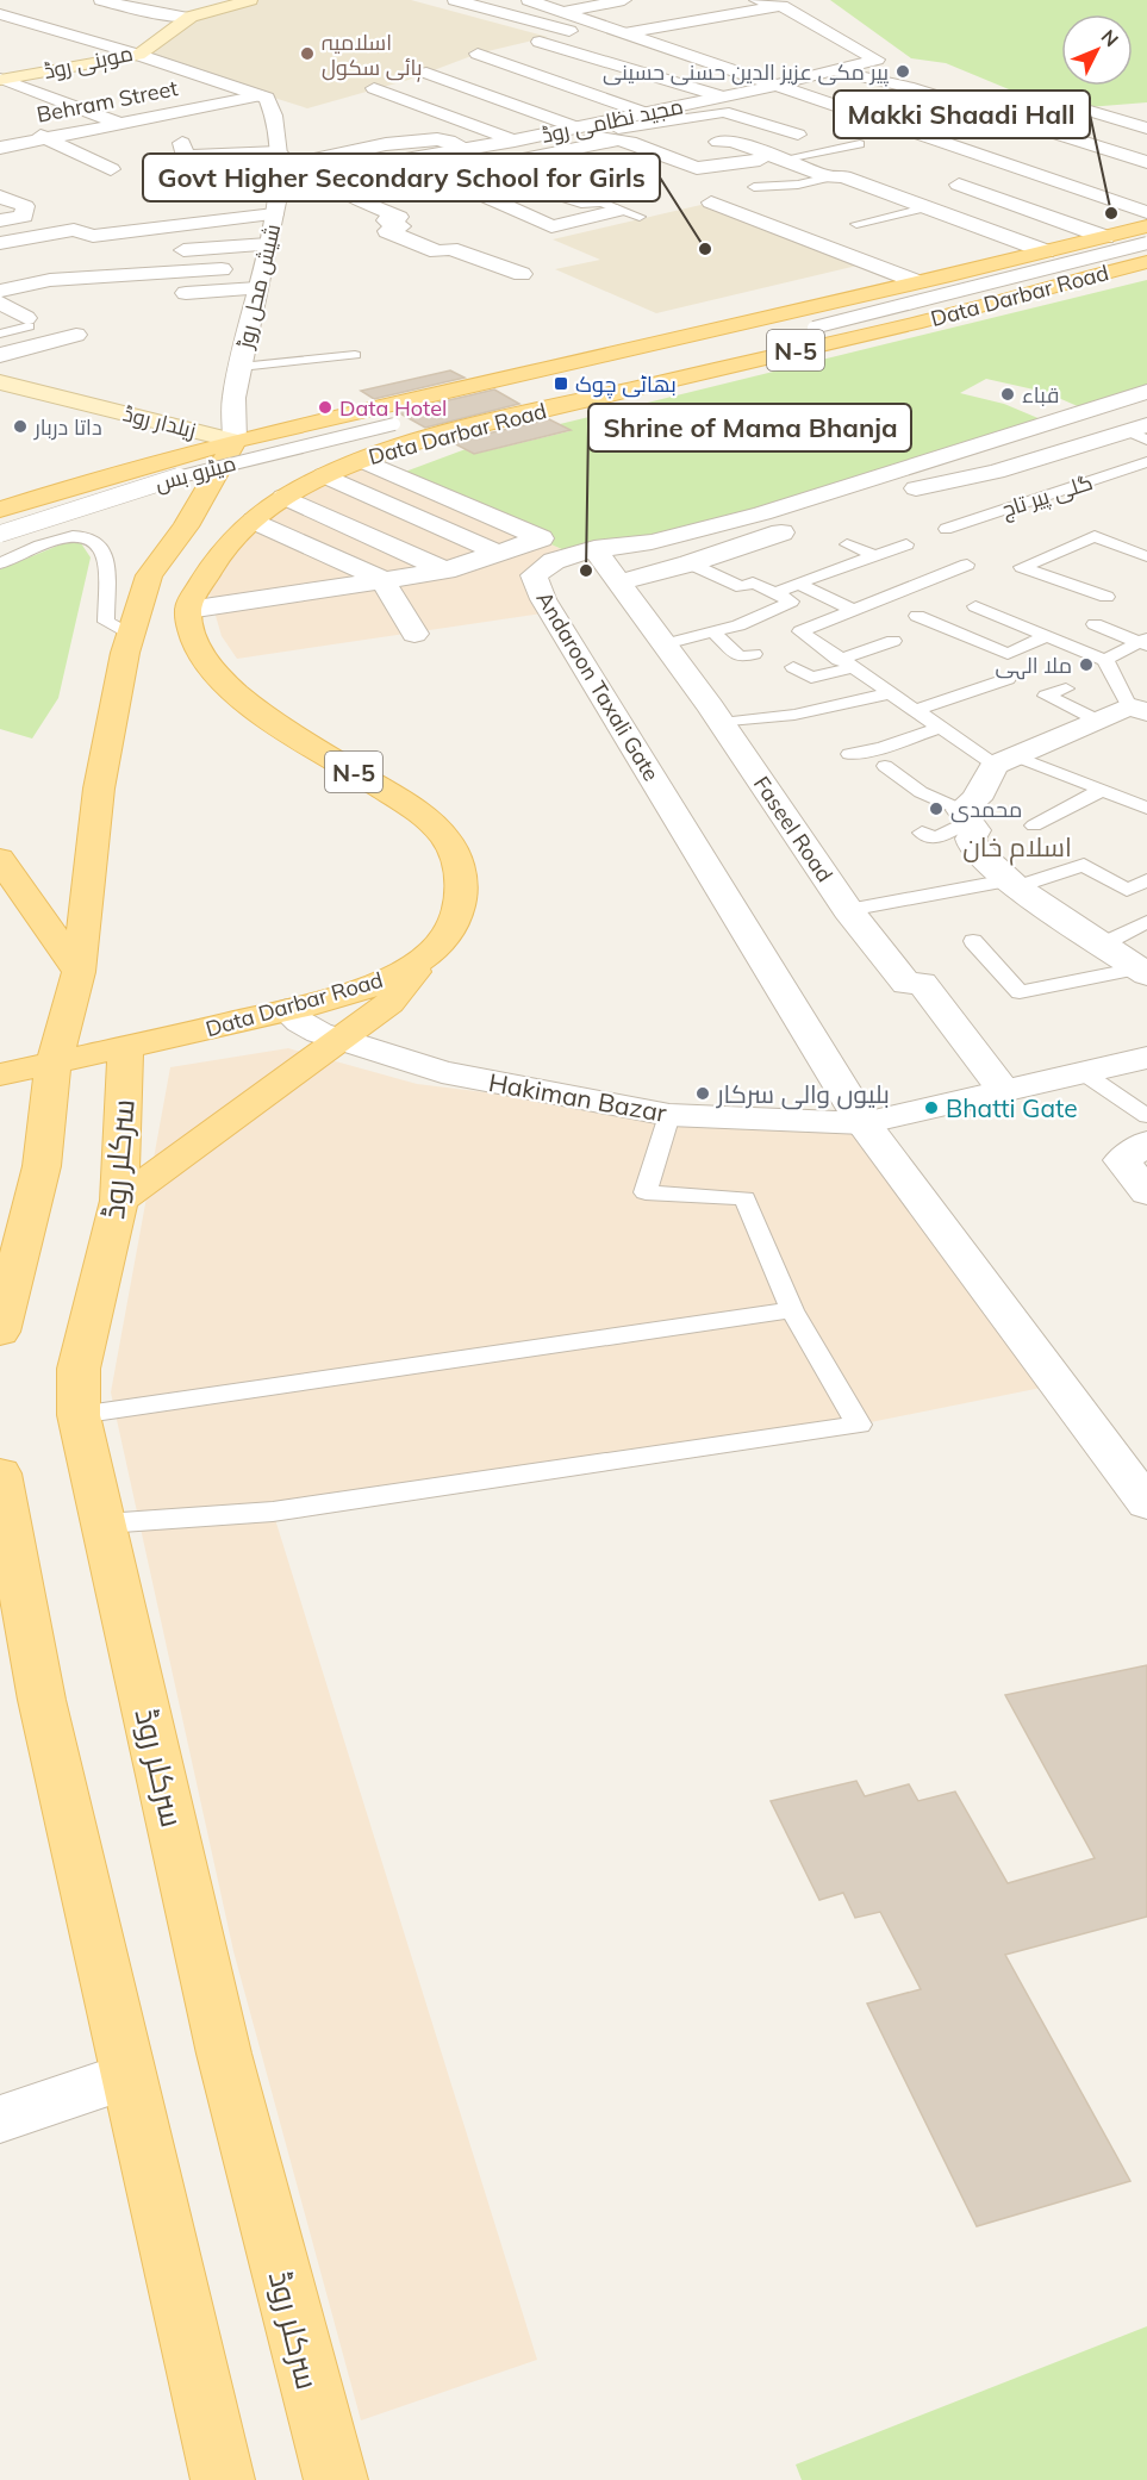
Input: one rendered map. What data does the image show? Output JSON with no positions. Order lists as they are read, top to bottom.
{
  "streets": {
    "main road": [
      "موہنی روڈ",
      "Data Darbar Road",
      "N-5",
      "زیلدار روڈ",
      "سرکلر روڈ"
    ],
    "street": [
      "Behram Street",
      "مجید نظامی روڈ",
      "شیش محل روڑ",
      "Andaroon Taxali Gate",
      "Faseel Road",
      "Hakiman Bazar"
    ],
    "lane": ["میٹرو بس", "گلی پیر تاج"]
  },
  "crossings": [
    ["مجید نظامی روڈ", "شیش محل روڑ"],
    ["شیش محل روڑ", "Data Darbar Road"],
    ["شیش محل روڑ", "زیلدار روڈ"],
    ["Data Darbar Road", "N-5"],
    ["Data Darbar Road", "زیلدار روڈ"],
    ["Data Darbar Road", "Hakiman Bazar"],
    ["Data Darbar Road", "سرکلر روڈ"],
    ["N-5", "سرکلر روڈ"],
    ["Andaroon Taxali Gate", "Faseel Road"],
    ["Andaroon Taxali Gate", "Hakiman Bazar"],
    ["Faseel Road", "Hakiman Bazar"]
  ],
  "districts": ["اسلام خان"],
  "places": {
    "other": [
      "اسلامیہ ہائی سکول",
      "پیر مکی عزیز الدین حسنی حسینی",
      "Makki Shaadi Hall",
      "Govt Higher Secondary School for Girls",
      "قباء",
      "Data Hotel",
      "داتا دربار",
      "Shrine of Mama Bhanja",
      "ملا الہی",
      "محمدی",
      "بلیوں والی سرکار",
      "Bhatti Gate"
    ],
    "transit": ["بھاٹی چوک"]
  },
  "north": "top right"
}
